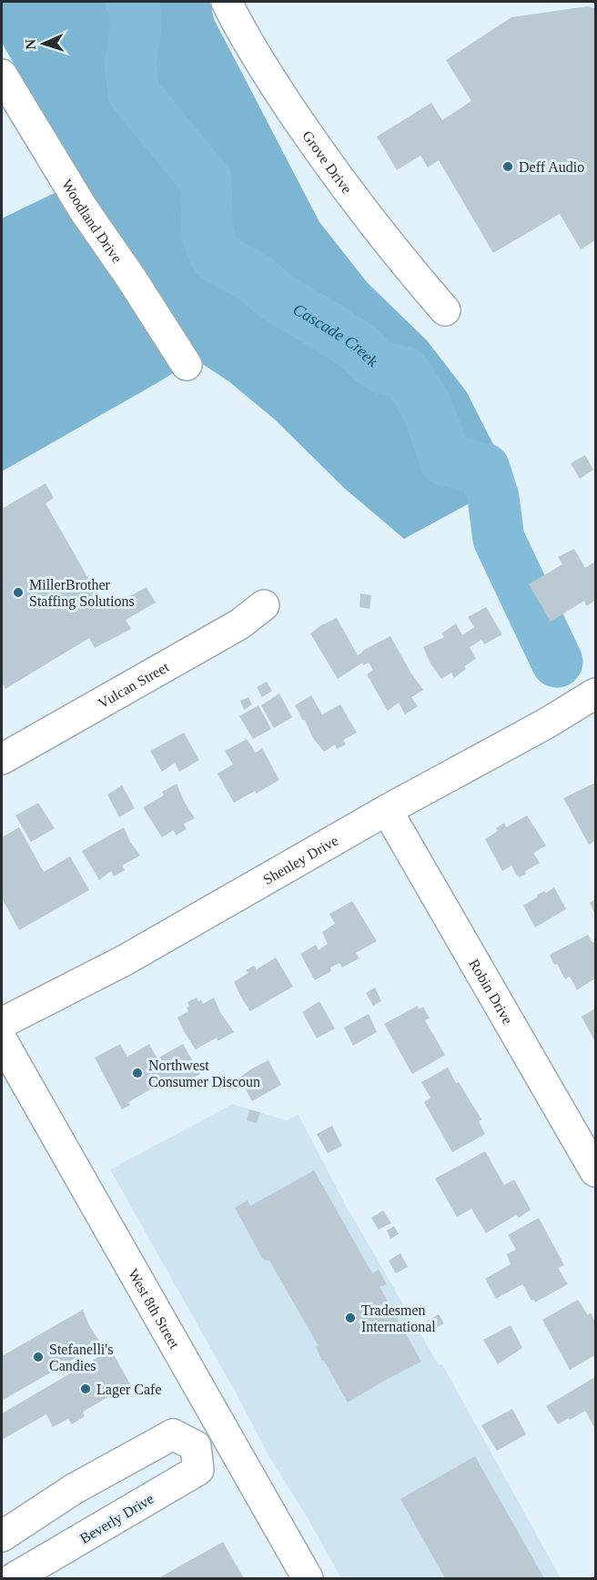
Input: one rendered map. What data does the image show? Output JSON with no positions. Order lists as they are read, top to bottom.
{
  "streets": {
    "street": [
      "Grove Drive",
      "Woodland Drive",
      "Vulcan Street",
      "Shenley Drive",
      "Robin Drive",
      "West 8th Street",
      "Beverly Drive"
    ]
  },
  "crossings": [
    ["Shenley Drive", "Robin Drive"]
  ],
  "water": ["Cascade Creek"],
  "places": [
    "Deff Audio",
    "MillerBrother Staffing Solutions",
    "Northwest Consumer Discoun",
    "Tradesmen International",
    "Stefanelli's Candies",
    "Lager Cafe"
  ],
  "north": "left"
}
